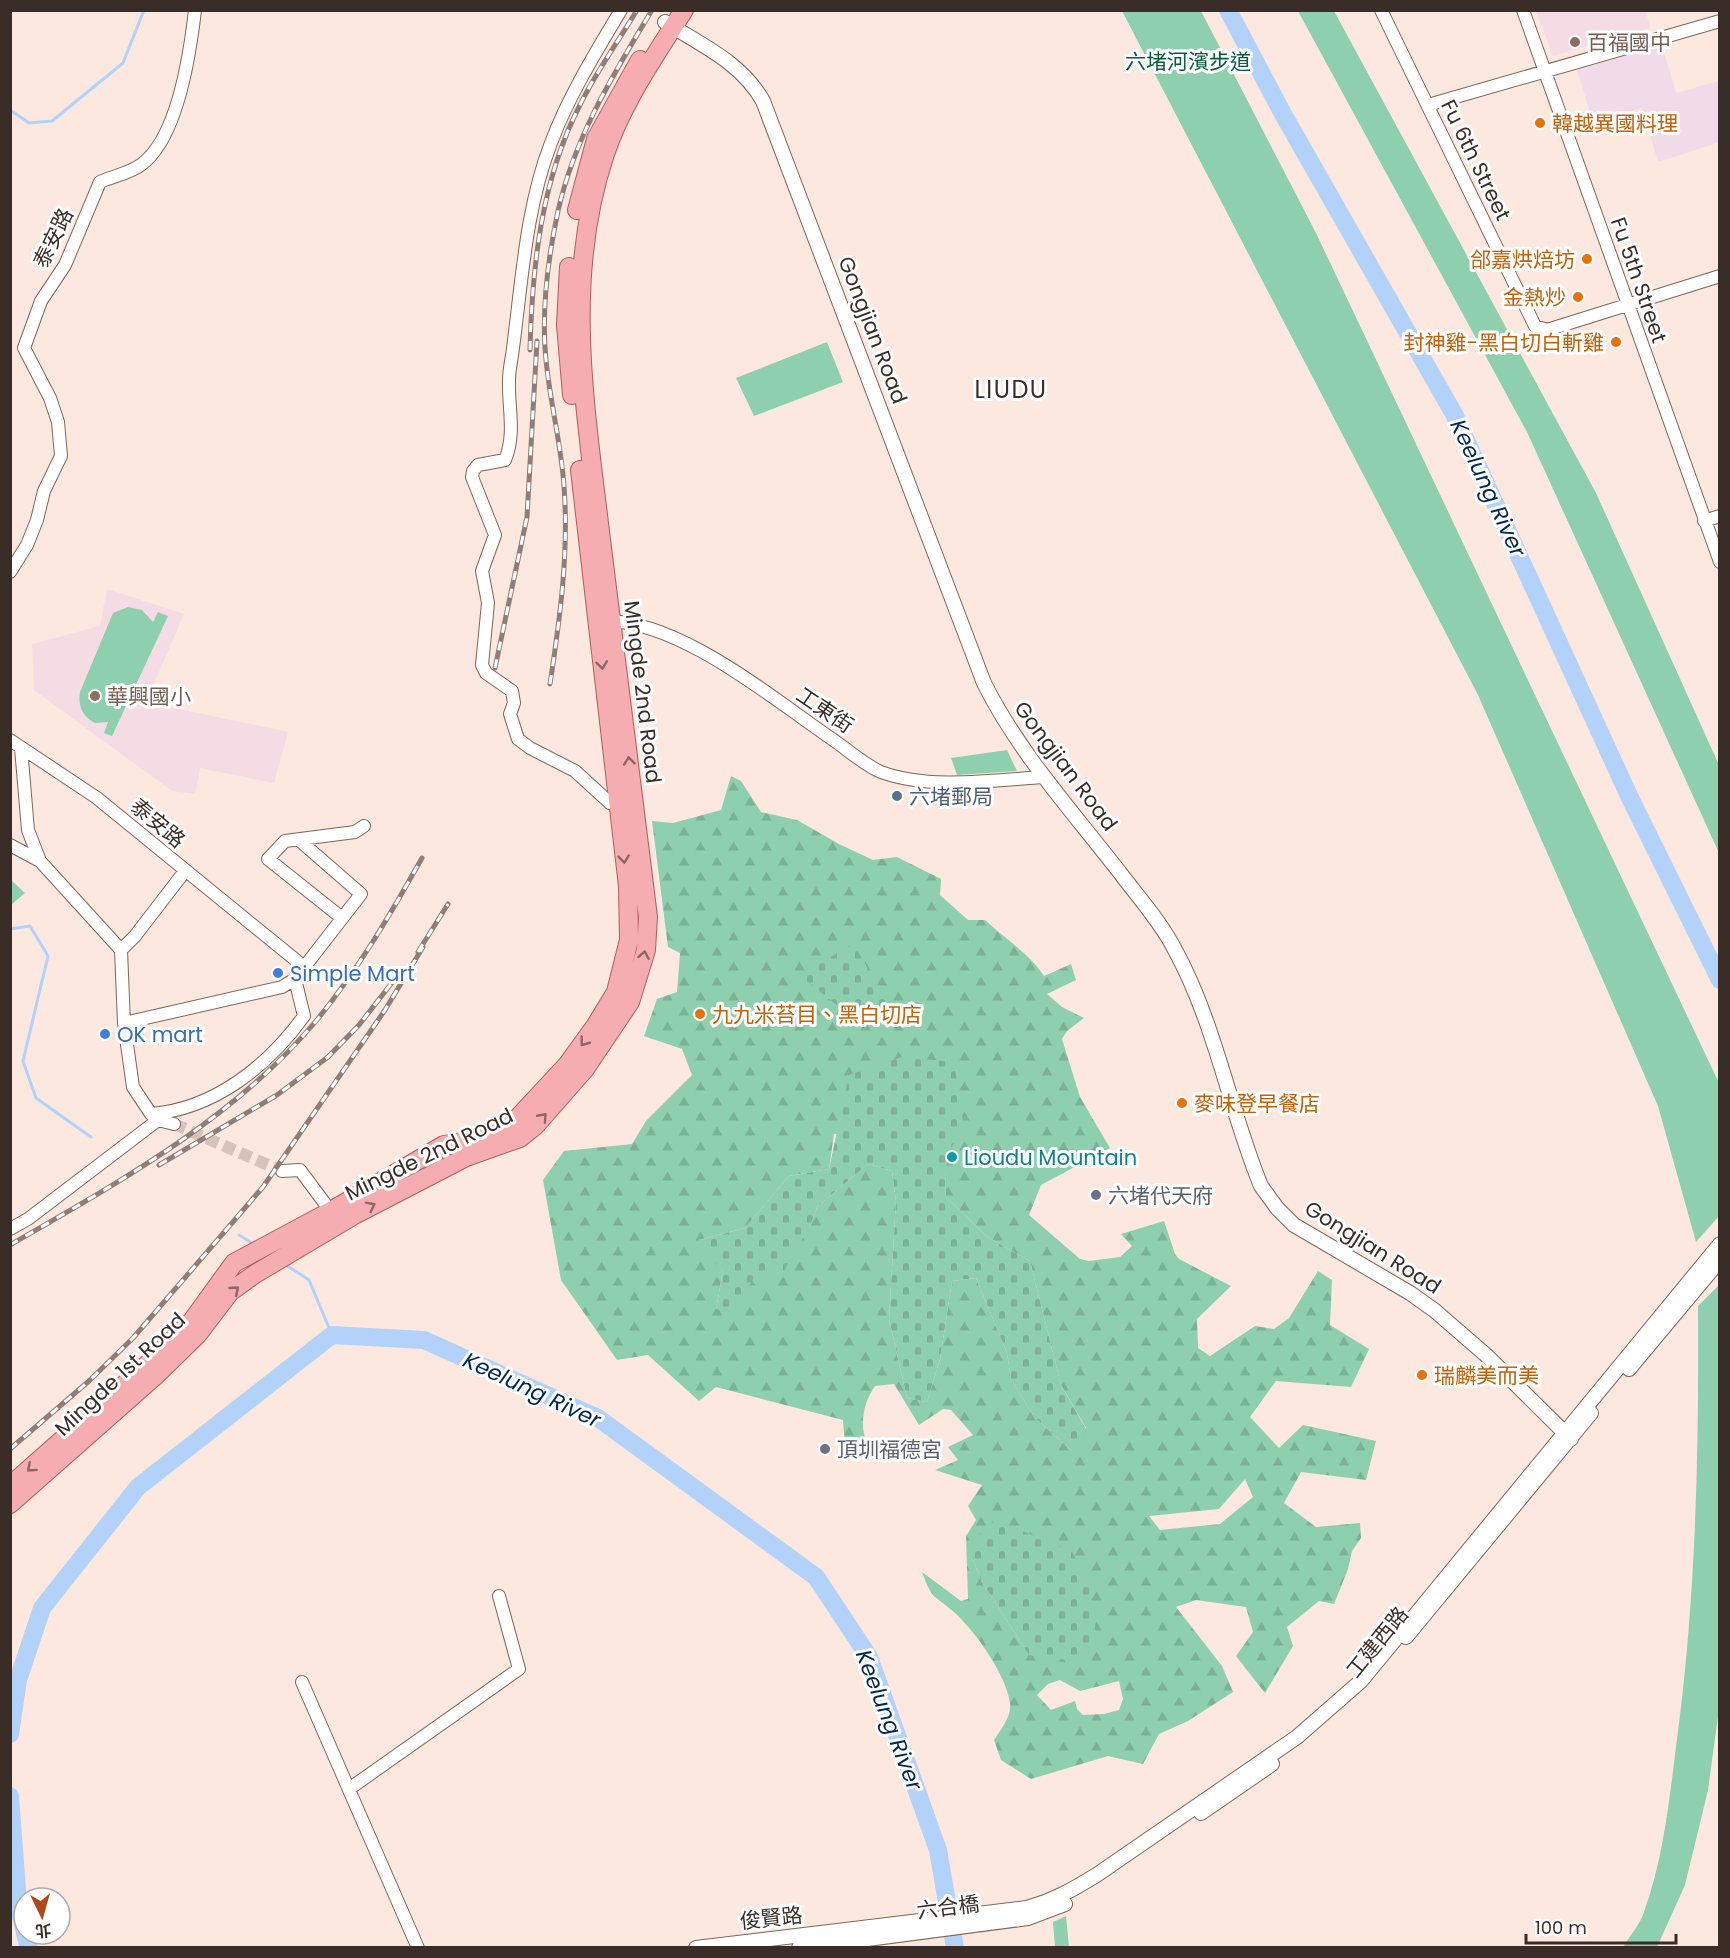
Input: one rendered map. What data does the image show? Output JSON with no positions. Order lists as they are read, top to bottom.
{
  "streets": {
    "main road": ["Mingde 2nd Road", "Mingde 1st Road"],
    "street": [
      "Fu 6th Street",
      "泰安路",
      "Fu 5th Street",
      "Gongjian Road",
      "工東街",
      "工建西路",
      "六合橋",
      "俊賢路"
    ]
  },
  "crossings": [
    ["Fu 6th Street", "Fu 5th Street"],
    ["Gongjian Road", "Mingde 2nd Road"],
    ["Gongjian Road", "工東街"],
    ["Gongjian Road", "工建西路"],
    ["Mingde 2nd Road", "工東街"],
    ["Mingde 2nd Road", "Mingde 1st Road"],
    ["工建西路", "六合橋"],
    ["六合橋", "俊賢路"]
  ],
  "districts": ["LIUDU"],
  "water": ["Keelung River"],
  "parks": ["六堵河濱步道"],
  "places": [
    "百福國中",
    "韓越異國料理",
    "郃嘉烘焙坊",
    "金熱炒",
    "封神雞-黑白切白斬雞",
    "華興國小",
    "六堵郵局",
    "Simple Mart",
    "九九米苔目、黑白切店",
    "OK mart",
    "麥味登早餐店",
    "Lioudu Mountain",
    "六堵代天府",
    "瑞麟美而美",
    "頂圳福德宮"
  ],
  "scale_bar": "100 m",
  "north": "bottom"
}
